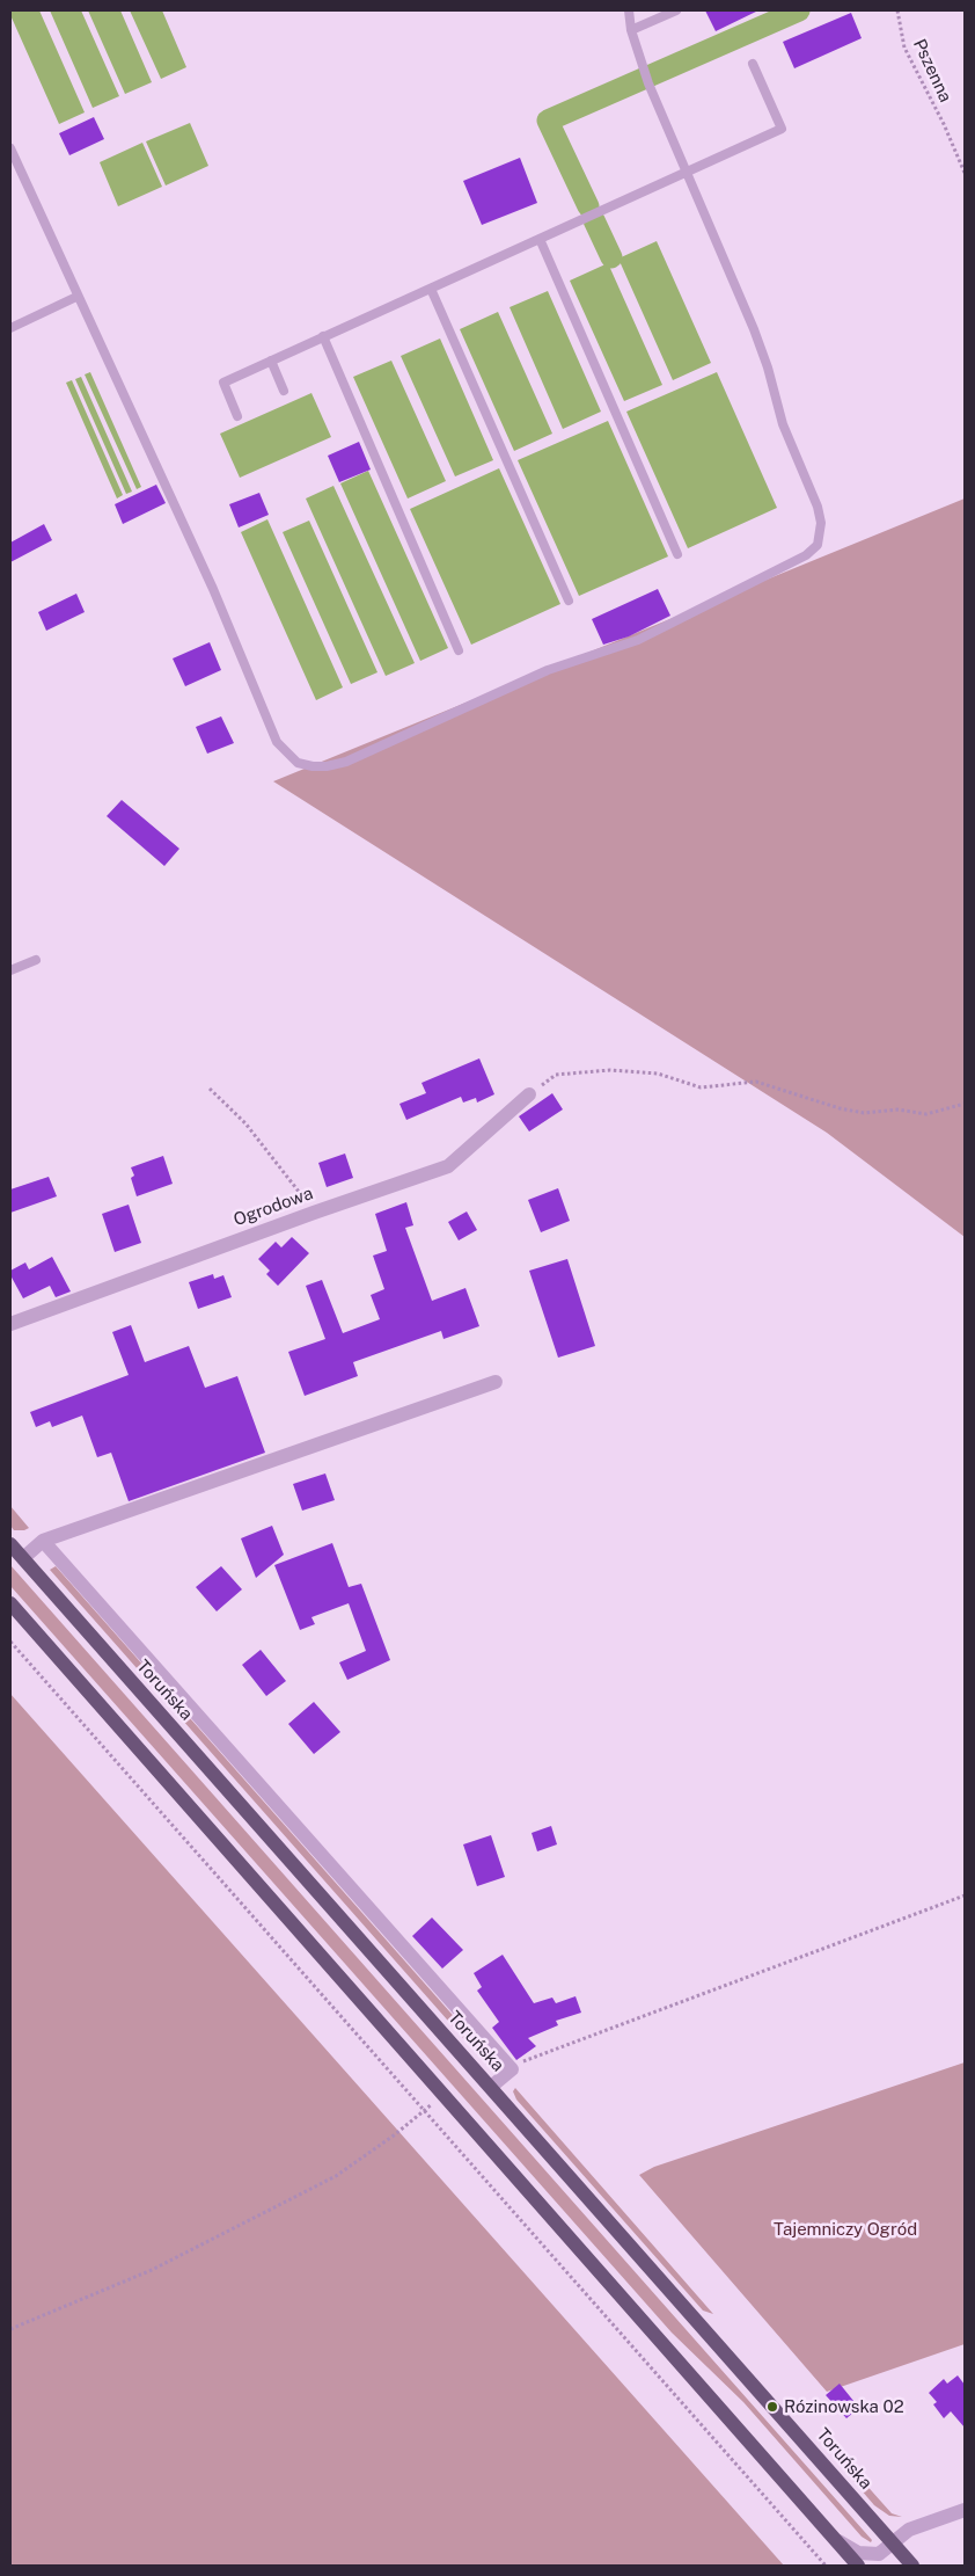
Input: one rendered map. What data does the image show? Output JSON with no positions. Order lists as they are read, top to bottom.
{
  "streets": {
    "main road": ["Toruńska"],
    "street": ["Ogrodowa"],
    "path": ["Pszenna"]
  },
  "parks": ["Tajemniczy Ogród"],
  "places": ["Rózinowska 02"]
}
